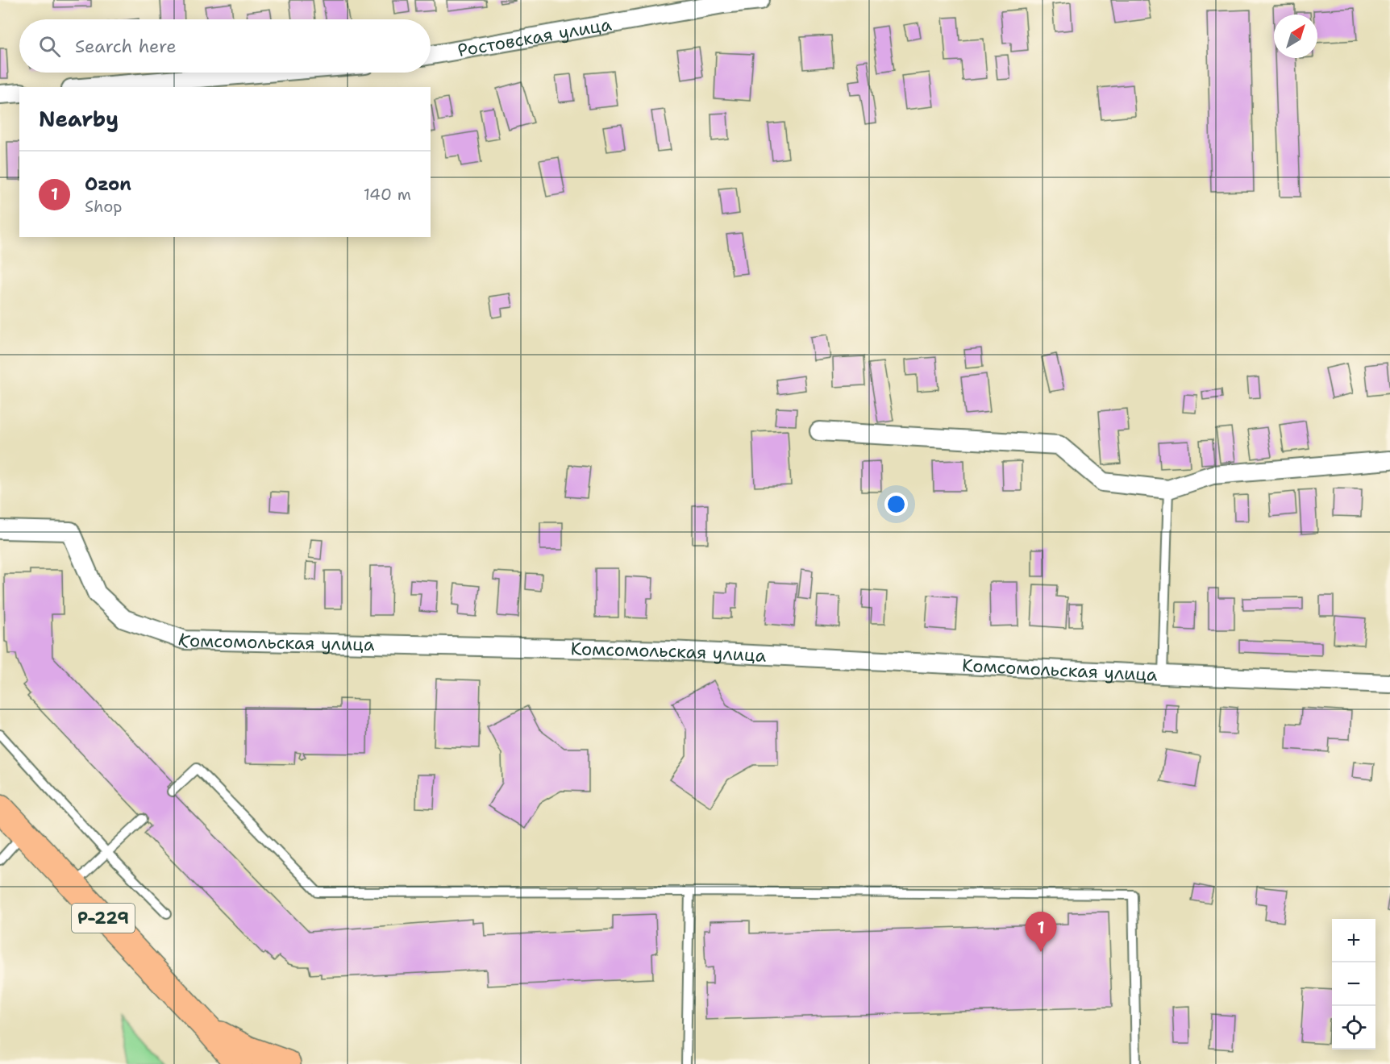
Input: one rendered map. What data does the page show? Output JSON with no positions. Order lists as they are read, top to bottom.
{
  "streets": {
    "main road": ["Р-229"],
    "street": ["Ростовская улица", "Комсомольская улица"]
  },
  "north": "top right",
  "page": {
    "search": "Search here",
    "heading": "Nearby",
    "list": [
      {
        "mark": "1",
        "name": "Ozon",
        "note": "Shop",
        "value": "140 m"
      }
    ],
    "pins": "1",
    "map_buttons": ["+", "−"]
  }
}
